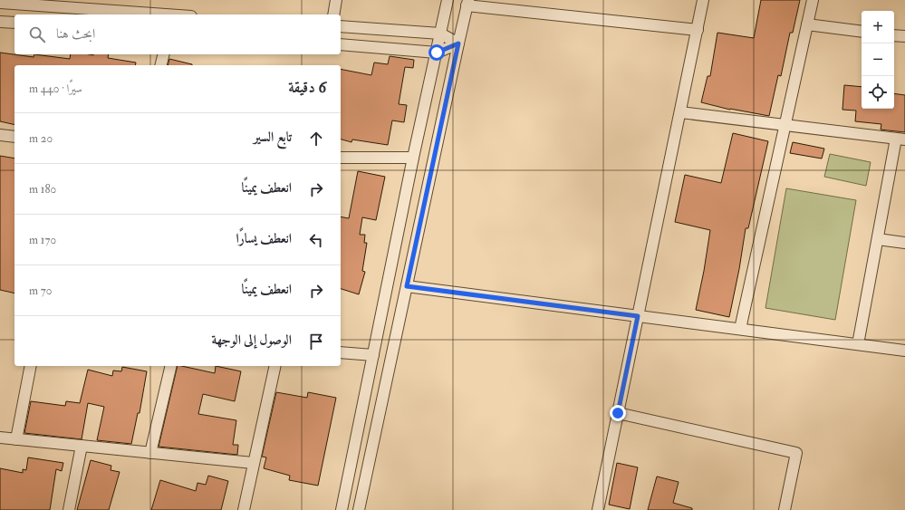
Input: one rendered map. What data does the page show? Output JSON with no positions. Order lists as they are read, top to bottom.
{
  "page": {
    "map_buttons": ["+", "−"],
    "search": "ابحث هنا",
    "heading": ["6 دقيقة", "سيرًا · 440 m"],
    "list": [
      ["تابع السير", "20 m"],
      ["انعطف يمينًا", "180 m"],
      ["انعطف يسارًا", "170 m"],
      ["انعطف يمينًا", "70 m"],
      "الوصول إلى الوجهة"
    ]
  }
}
